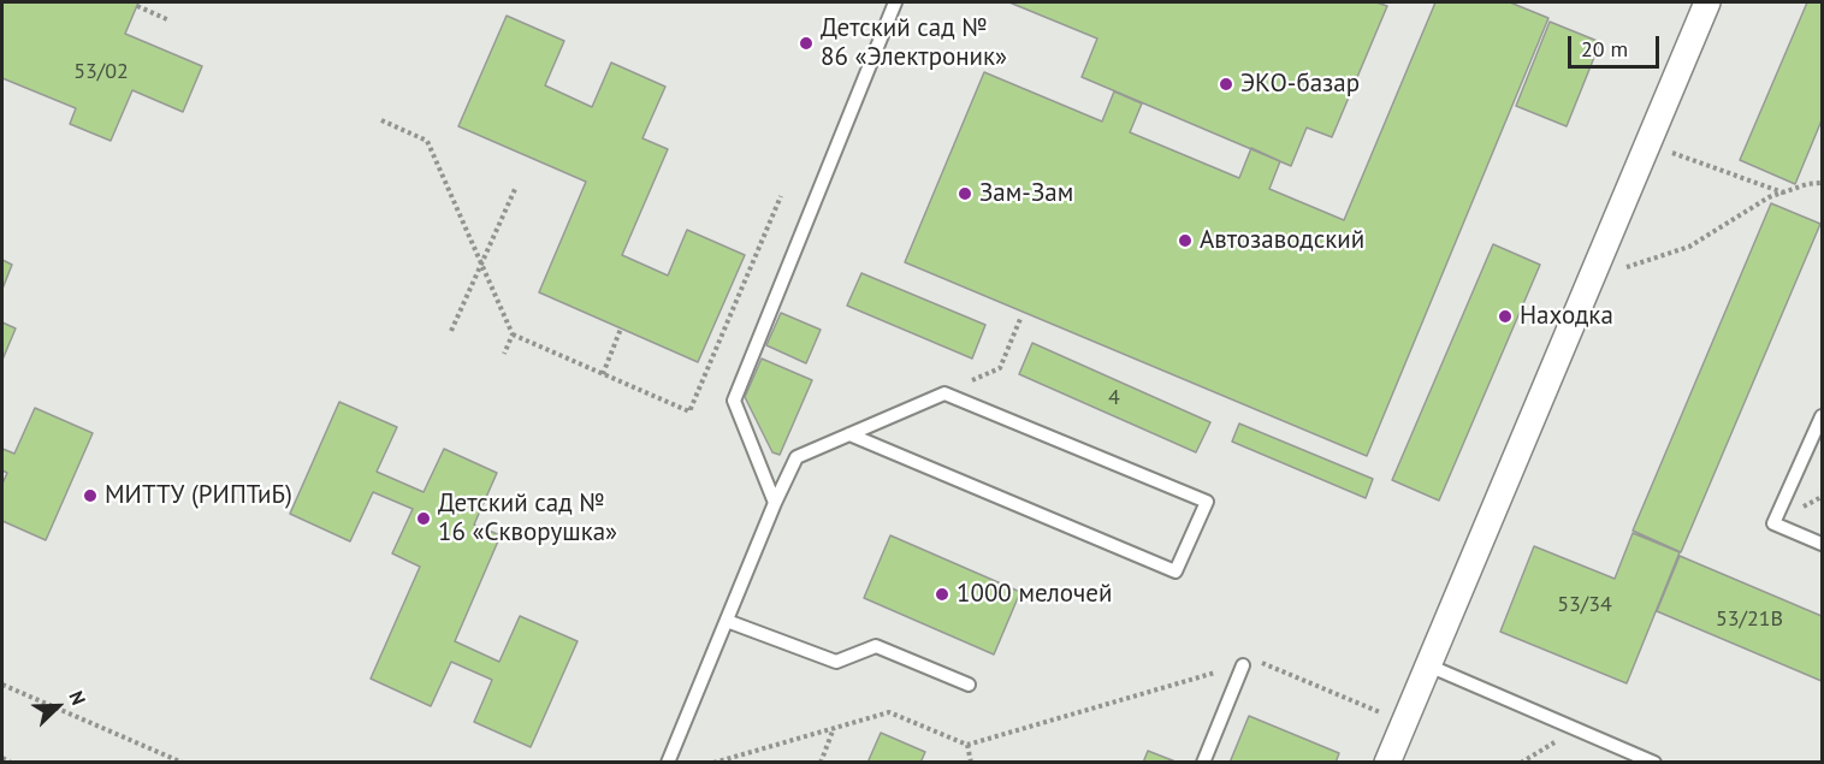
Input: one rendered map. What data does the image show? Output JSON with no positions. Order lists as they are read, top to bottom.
{
  "places": [
    "Детский сад № 86 «Электроник»",
    "ЭКО-базар",
    "Зам-Зам",
    "Автозаводский",
    "Находка",
    "МИТТУ (РИПТиБ)",
    "Детский сад № 16 «Скворушка»",
    "1000 мелочей"
  ],
  "house_numbers": [
    "53/02",
    "4",
    "53/34",
    "53/21В"
  ],
  "scale_bar": "20 m",
  "north": "top right"
}
